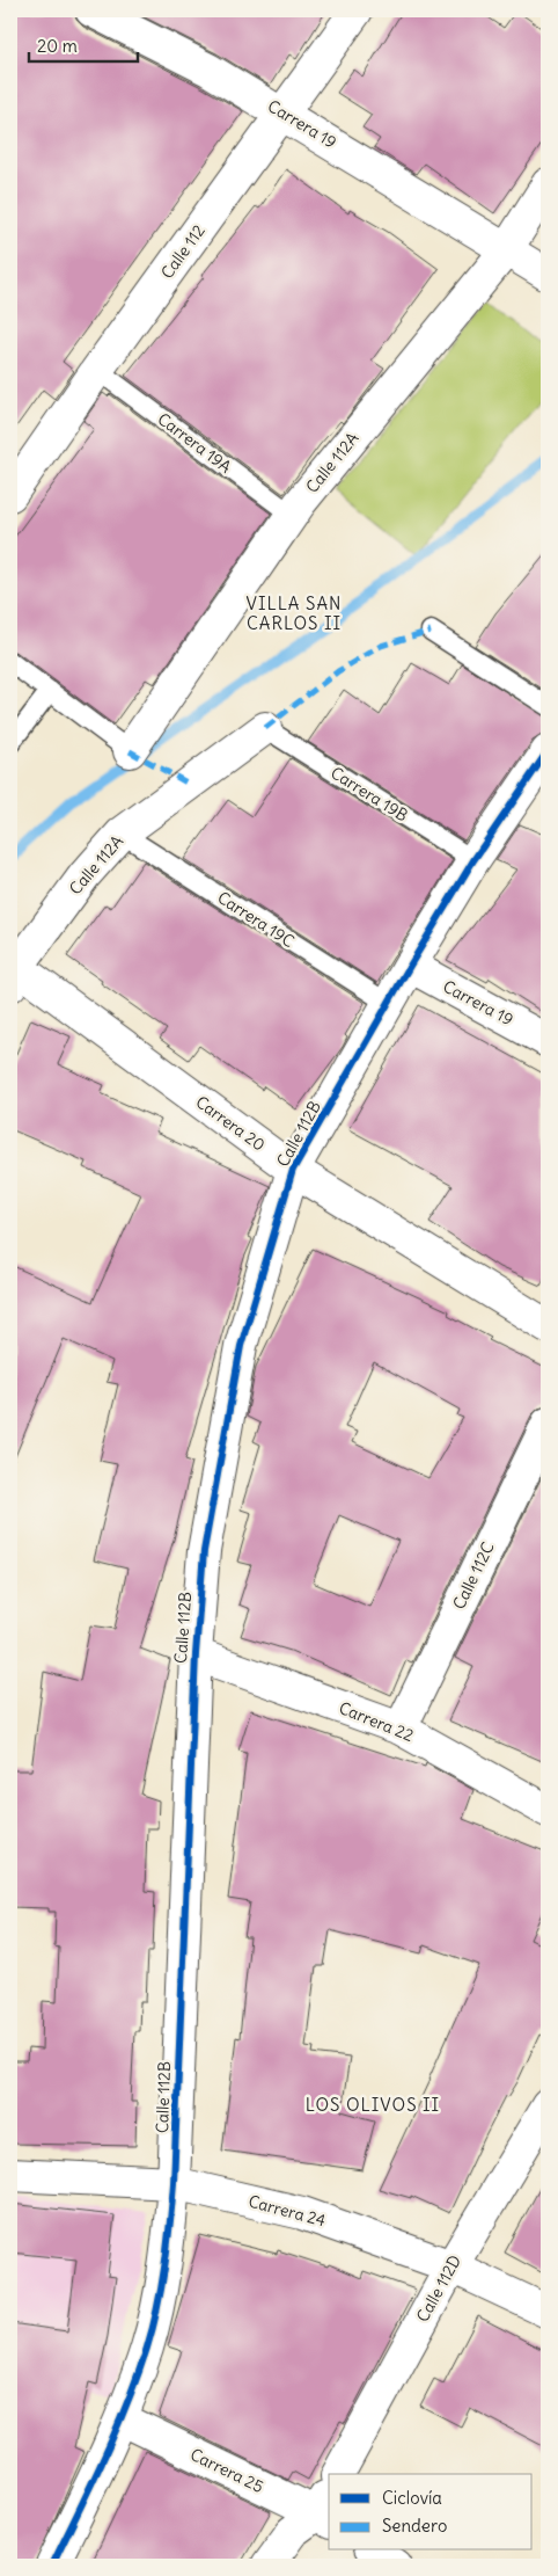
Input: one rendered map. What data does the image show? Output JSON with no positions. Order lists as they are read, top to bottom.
{
  "streets": {
    "street": [
      "Carrera 19",
      "Calle 112",
      "Calle 112A",
      "Carrera 20",
      "Calle 112B",
      "Calle 112C",
      "Carrera 22",
      "Carrera 24",
      "Calle 112D",
      "Carrera 25"
    ],
    "lane": ["Carrera 19A", "Carrera 19B", "Carrera 19C"]
  },
  "crossings": [
    ["Carrera 19", "Calle 112"],
    ["Carrera 19", "Calle 112A"],
    ["Carrera 19", "Calle 112B"],
    ["Calle 112", "Carrera 19A"],
    ["Carrera 19A", "Calle 112A"],
    ["Calle 112A", "Carrera 19B"],
    ["Calle 112A", "Carrera 19C"],
    ["Calle 112A", "Carrera 20"],
    ["Carrera 19B", "Calle 112B"],
    ["Carrera 19C", "Calle 112B"],
    ["Carrera 20", "Calle 112B"],
    ["Calle 112B", "Carrera 22"],
    ["Calle 112B", "Carrera 24"],
    ["Calle 112B", "Carrera 25"],
    ["Calle 112C", "Carrera 22"],
    ["Carrera 24", "Calle 112D"]
  ],
  "districts": ["VILLA SAN CARLOS II", "LOS OLIVOS II"],
  "legend": ["Ciclovía", "Sendero"],
  "scale_bar": "20 m"
}
